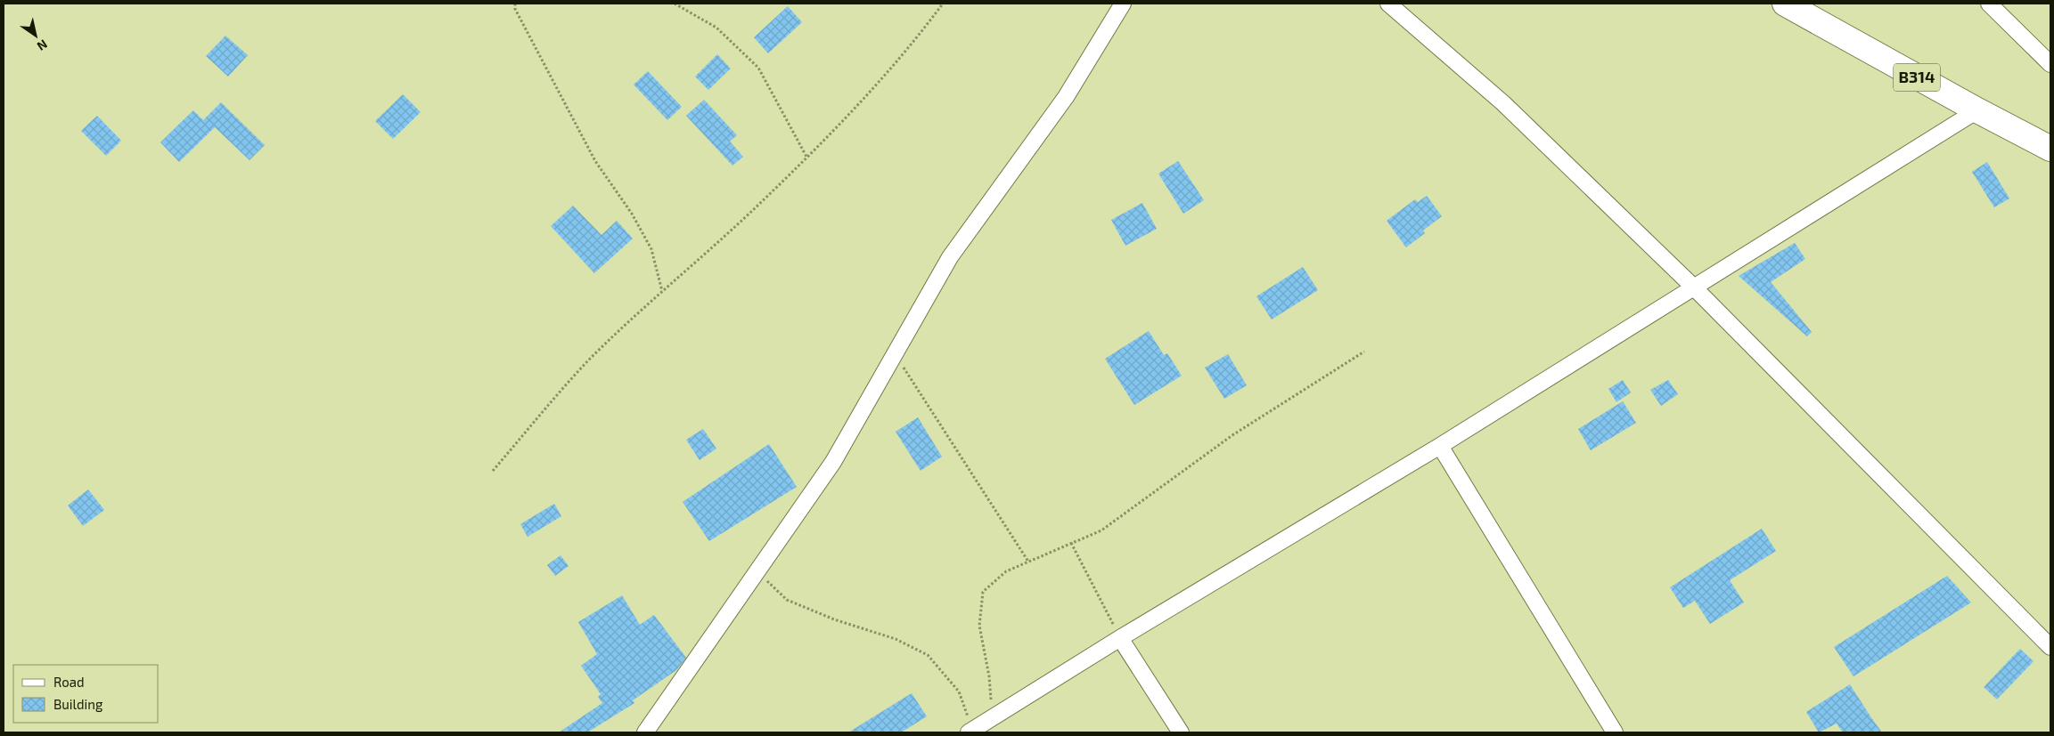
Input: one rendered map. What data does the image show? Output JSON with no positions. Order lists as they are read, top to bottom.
{
  "streets": {
    "main road": ["B314"]
  },
  "legend": ["Road", "Building"],
  "north": "bottom right"
}
